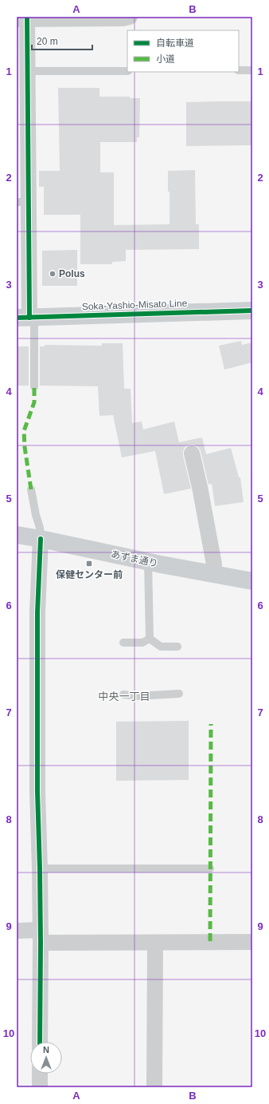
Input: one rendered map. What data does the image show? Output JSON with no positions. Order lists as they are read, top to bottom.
{
  "streets": {
    "street": ["Soka-Yashio-Misato Line", "あずま通り"]
  },
  "districts": ["中央一丁目"],
  "places": {
    "other": ["Polus"],
    "transit": ["保健センター前"]
  },
  "legend": ["自転車道", "小道"],
  "scale_bar": "20 m",
  "north": "top",
  "grid": {
    "columns": ["A", "B"],
    "rows": [
      "1",
      "2",
      "3",
      "4",
      "5",
      "6",
      "7",
      "8",
      "9",
      "10"
    ]
  }
}
